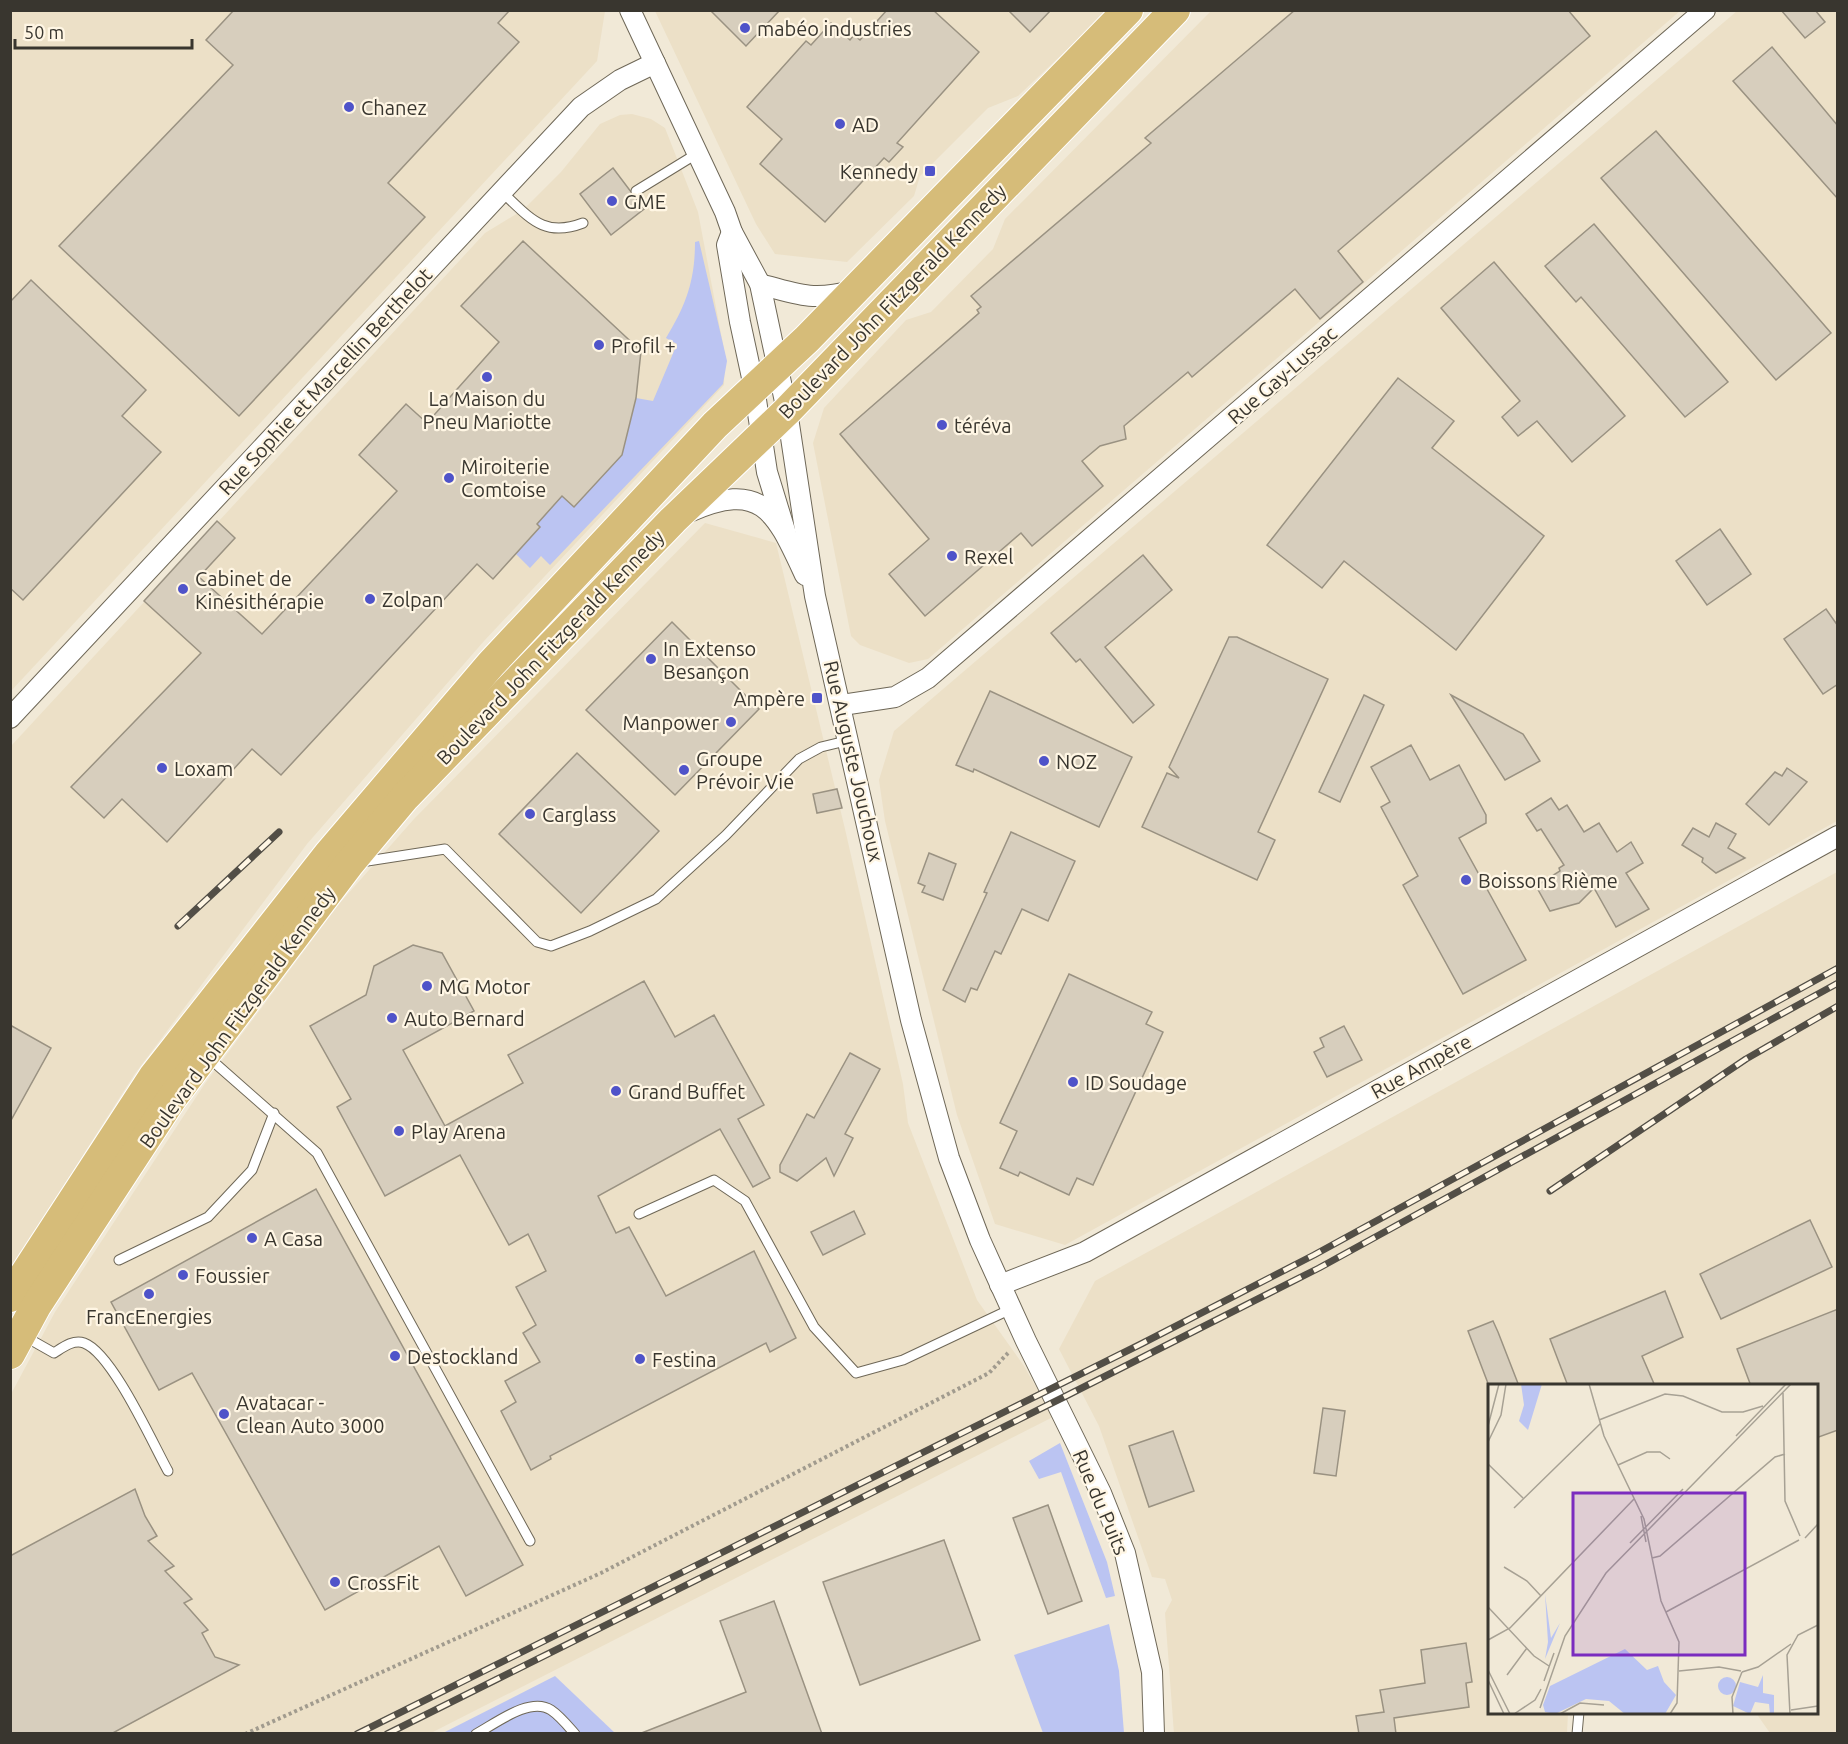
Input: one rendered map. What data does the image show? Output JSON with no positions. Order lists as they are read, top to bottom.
{
  "streets": {
    "main road": ["Boulevard John Fitzgerald Kennedy"],
    "street": [
      "Rue Gay-Lussac",
      "Rue Sophie et Marcellin Berthelot",
      "Rue Auguste Jouchoux",
      "Rue Ampère",
      "Rue du Puits"
    ]
  },
  "crossings": [
    ["Boulevard John Fitzgerald Kennedy", "Rue Auguste Jouchoux"],
    ["Rue Gay-Lussac", "Rue Auguste Jouchoux"],
    ["Rue Sophie et Marcellin Berthelot", "Rue Auguste Jouchoux"],
    ["Rue Auguste Jouchoux", "Rue Ampère"],
    ["Rue Auguste Jouchoux", "Rue du Puits"],
    ["Rue Ampère", "Rue du Puits"]
  ],
  "places": {
    "other": [
      "mabéo industries",
      "Chanez",
      "AD",
      "GME",
      "Profil +",
      "La Maison du Pneu Mariotte",
      "téréva",
      "Miroiterie Comtoise",
      "Rexel",
      "Cabinet de Kinésithérapie",
      "Zolpan",
      "In Extenso Besançon",
      "Manpower",
      "NOZ",
      "Loxam",
      "Groupe Prévoir Vie",
      "Carglass",
      "Boissons Rième",
      "MG Motor",
      "Auto Bernard",
      "ID Soudage",
      "Grand Buffet",
      "Play Arena",
      "A Casa",
      "Foussier",
      "FrancEnergies",
      "Destockland",
      "Festina",
      "Avatacar - Clean Auto 3000",
      "CrossFit"
    ],
    "transit": ["Kennedy", "Ampère"]
  },
  "scale_bar": "50 m"
}
